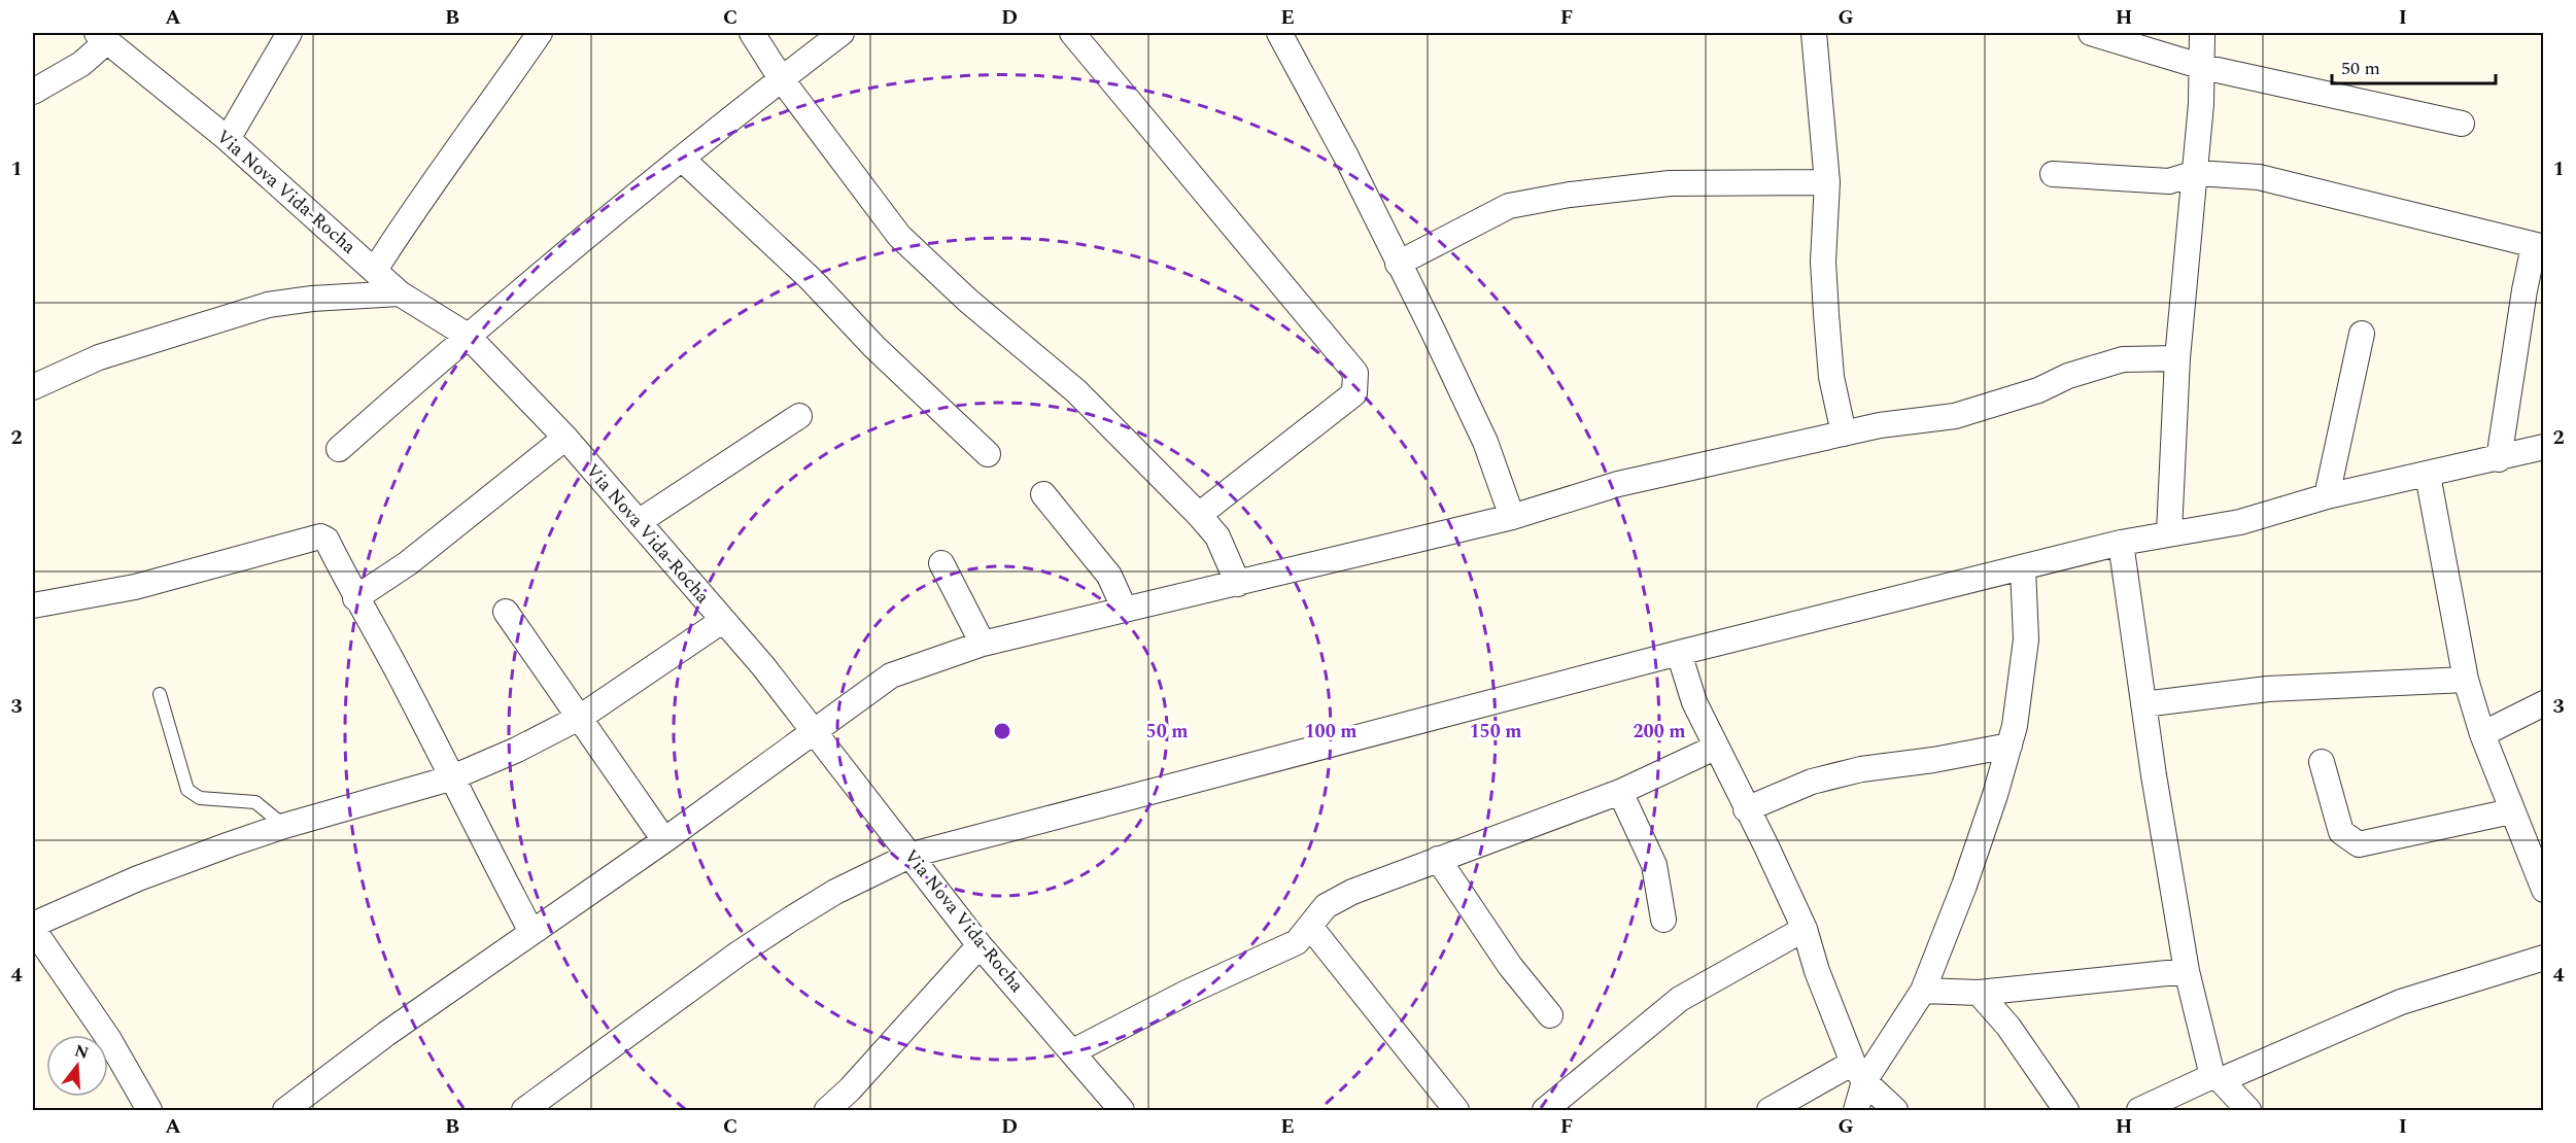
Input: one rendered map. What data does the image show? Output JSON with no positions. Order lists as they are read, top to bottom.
{
  "streets": {
    "street": ["Via Nova Vida-Rocha"]
  },
  "scale_bar": "50 m",
  "north": "top",
  "grid": {
    "columns": [
      "A",
      "B",
      "C",
      "D",
      "E",
      "F",
      "G",
      "H",
      "I"
    ],
    "rows": [
      "1",
      "2",
      "3",
      "4"
    ]
  },
  "rings": [
    "50 m",
    "100 m",
    "150 m",
    "200 m"
  ]
}
